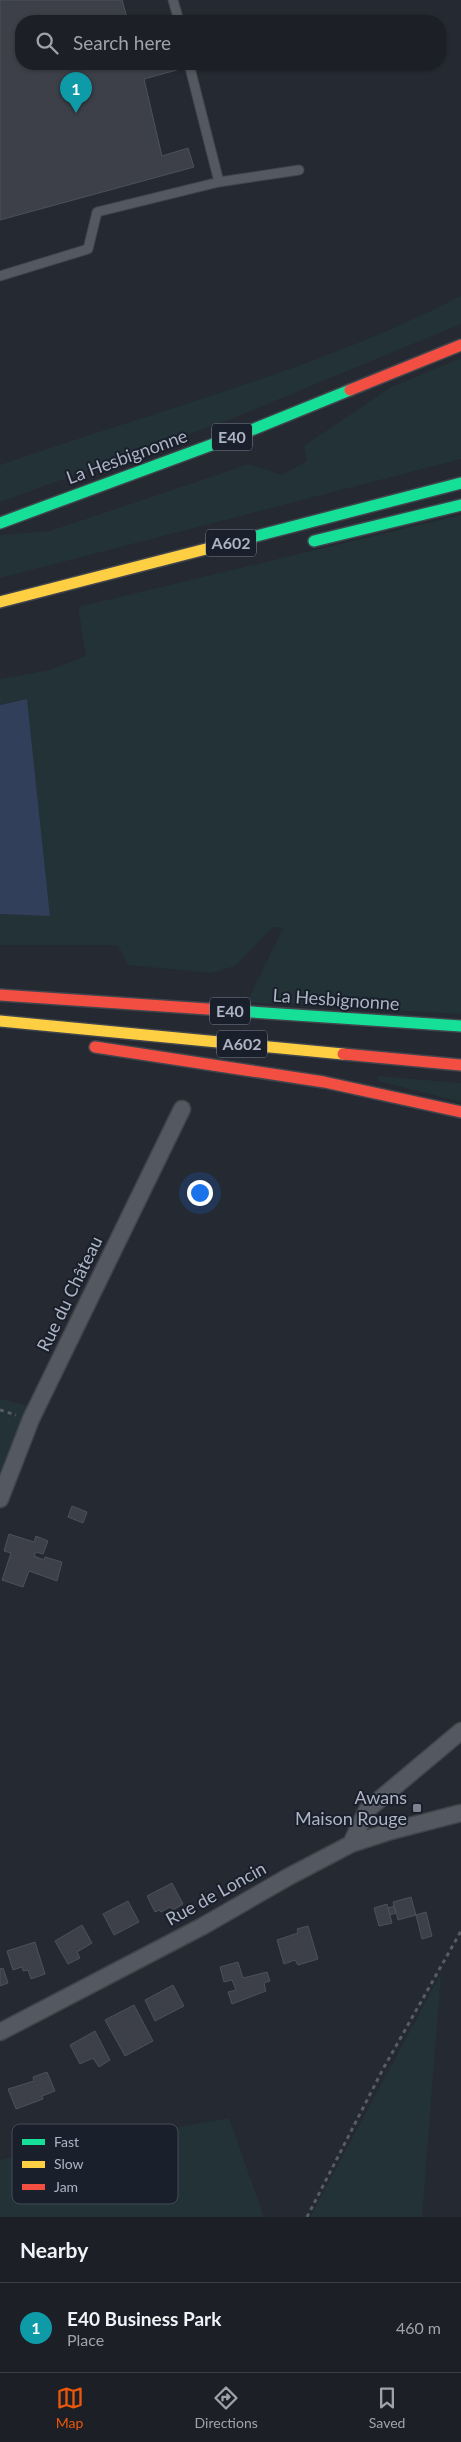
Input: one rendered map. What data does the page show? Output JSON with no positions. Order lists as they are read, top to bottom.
{
  "streets": {
    "highway": ["E40", "La Hesbignonne", "A602"],
    "street": ["Rue du Château", "Rue de Loncin"]
  },
  "places": {
    "transit": ["Awans Maison Rouge"]
  },
  "legend": ["Fast", "Slow", "Jam"],
  "page": {
    "search": "Search here",
    "pins": "1",
    "heading": "Nearby",
    "list": [
      {
        "mark": "1",
        "name": "E40 Business Park",
        "note": "Place",
        "value": "460 m"
      }
    ],
    "nav": ["Map", "Directions", "Saved"]
  }
}
